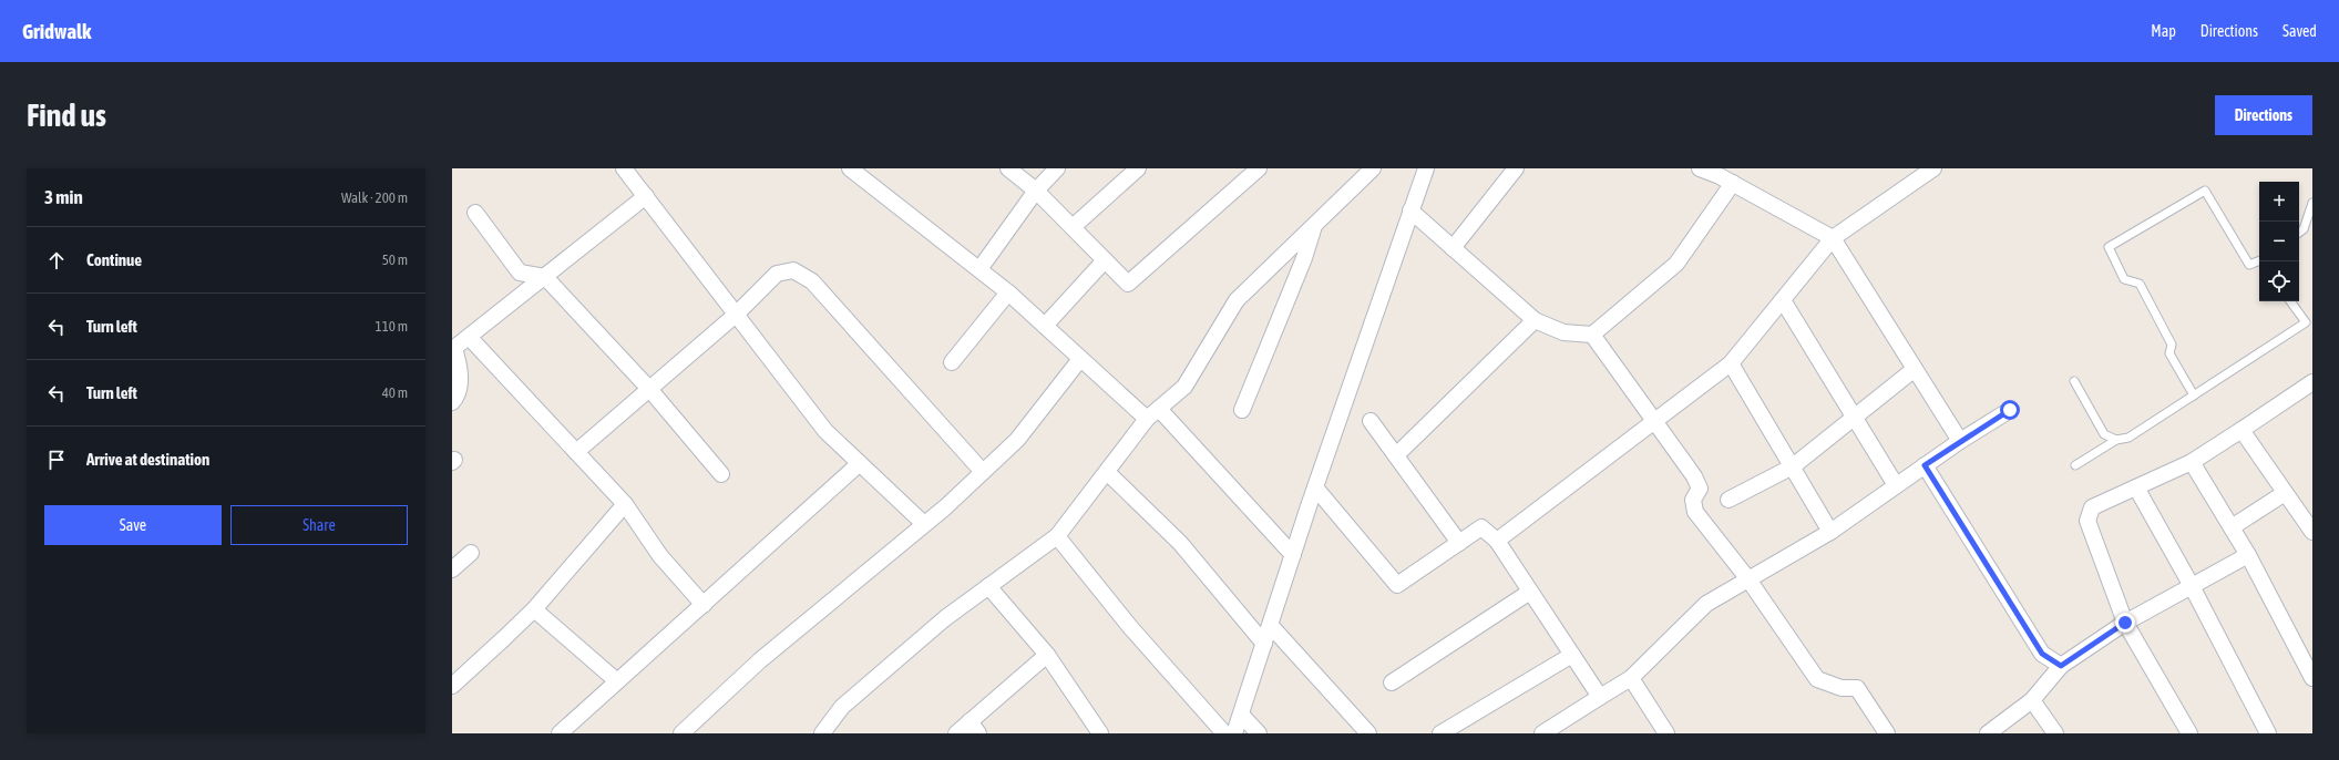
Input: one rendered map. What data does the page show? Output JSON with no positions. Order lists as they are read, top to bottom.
{
  "page": {
    "header": "Gridwalk",
    "nav": ["Map", "Directions", "Saved"],
    "buttons": [
      "Directions",
      ["Save", "Share"]
    ],
    "title": "Find us",
    "heading": ["3 min", "Walk · 200 m"],
    "map_buttons": ["+", "−"],
    "list": [
      ["Continue", "50 m"],
      ["Turn left", "110 m"],
      ["Turn left", "40 m"],
      "Arrive at destination"
    ]
  }
}
